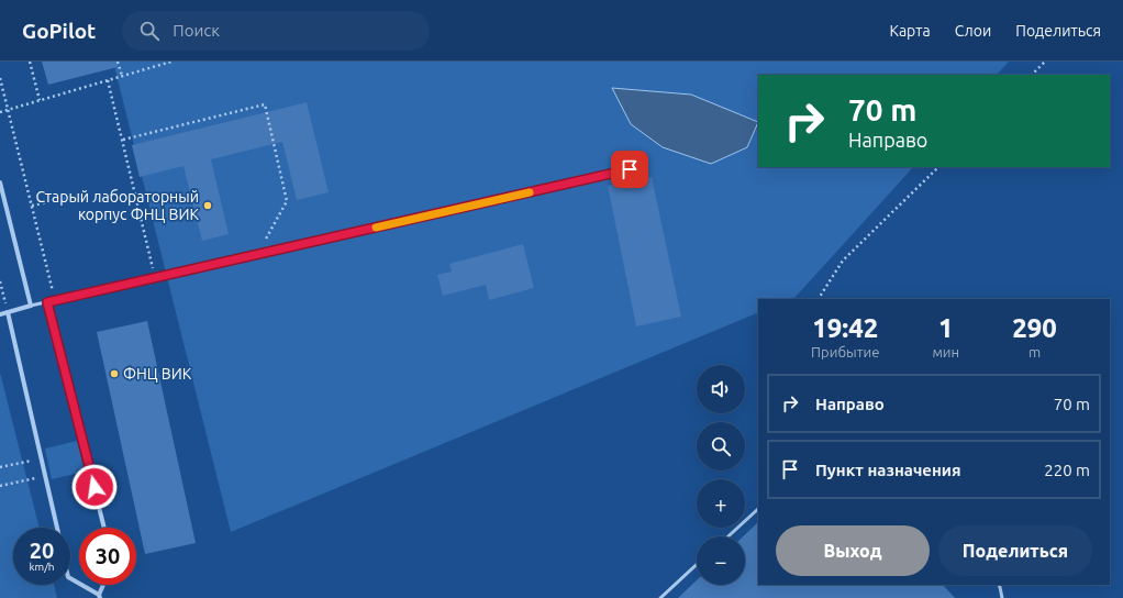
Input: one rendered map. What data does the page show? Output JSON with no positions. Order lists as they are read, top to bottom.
{
  "places": ["Старый лабораторный корпус ФНЦ ВИК", "ФНЦ ВИК"],
  "page": {
    "header": "GoPilot",
    "search": "Поиск",
    "nav": ["Карта", "Слои", "Поделиться"],
    "turn": ["70 m", "Направо"],
    "eta": [
      "19:42",
      "Прибытие",
      "1",
      "мин",
      "290",
      "m"
    ],
    "map_buttons": ["+", "−"],
    "list": [
      {
        "name": "Направо",
        "value": "70 m"
      },
      {
        "name": "Пункт назначения",
        "value": "220 m"
      }
    ],
    "buttons": ["Выход", "Поделиться"],
    "speed": "20 km/h",
    "limit": "30"
  }
}
